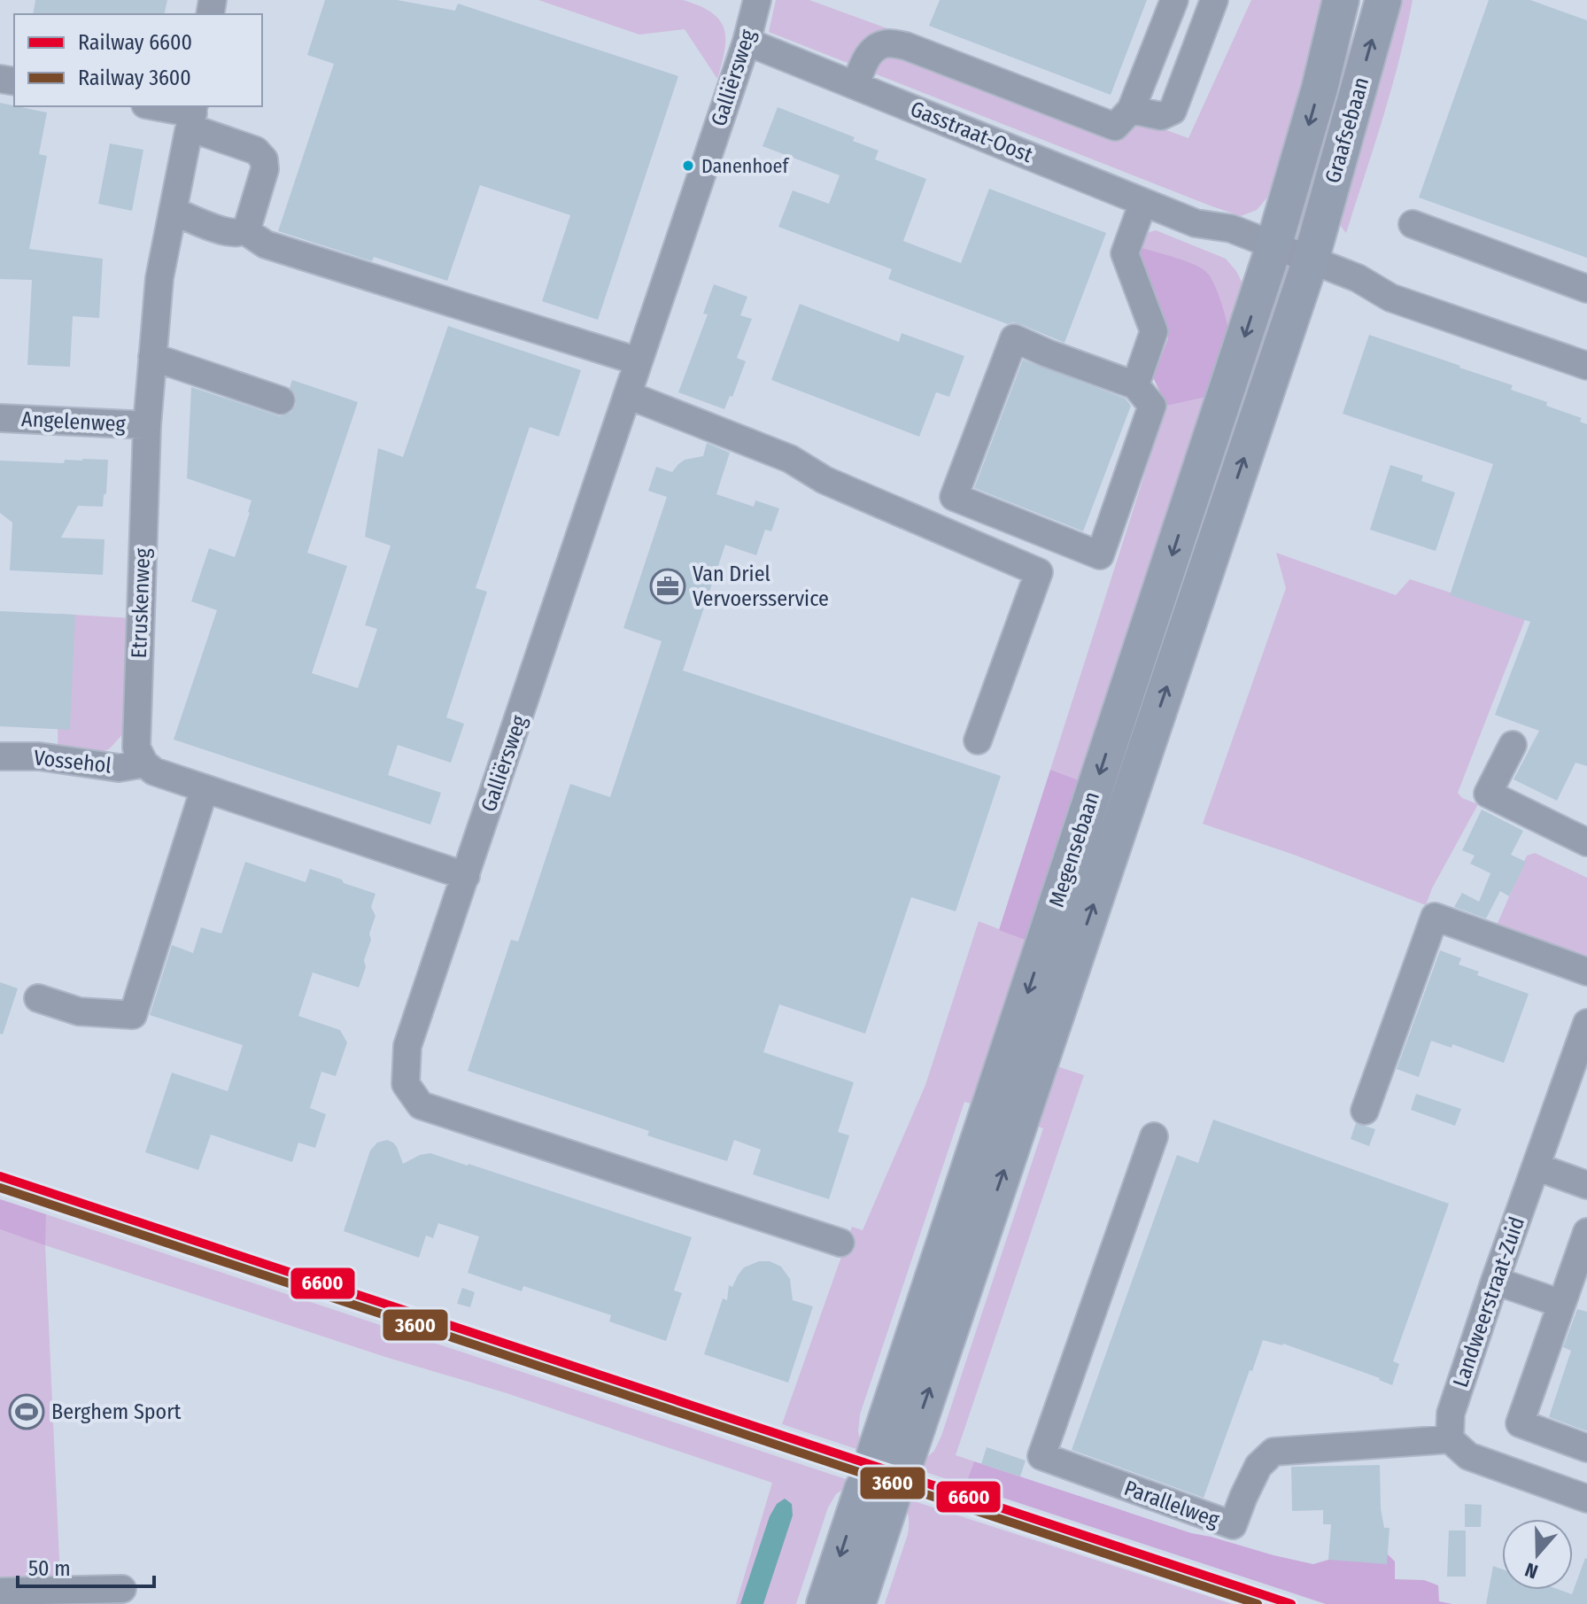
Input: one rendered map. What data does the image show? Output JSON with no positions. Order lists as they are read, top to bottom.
{
  "streets": {
    "main road": ["Graafsebaan", "Megensebaan"],
    "street": [
      "Galliërsweg",
      "Gasstraat-Oost",
      "Angelenweg",
      "Etruskenweg",
      "Vossehol",
      "Landweerstraat-Zuid",
      "Parallelweg"
    ]
  },
  "crossings": [
    ["Galliërsweg", "Gasstraat-Oost"],
    ["Graafsebaan", "Gasstraat-Oost"],
    ["Graafsebaan", "Megensebaan"],
    ["Gasstraat-Oost", "Megensebaan"],
    ["Angelenweg", "Etruskenweg"],
    ["Etruskenweg", "Vossehol"],
    ["Landweerstraat-Zuid", "Parallelweg"]
  ],
  "places": {
    "other": ["Danenhoef"],
    "office": ["Van Driel Vervoersservice"],
    "sports": ["Berghem Sport"]
  },
  "lines": ["rail line 6600", "rail line 3600"],
  "legend": ["Railway 6600", "Railway 3600"],
  "scale_bar": "50 m",
  "north": "bottom"
}
